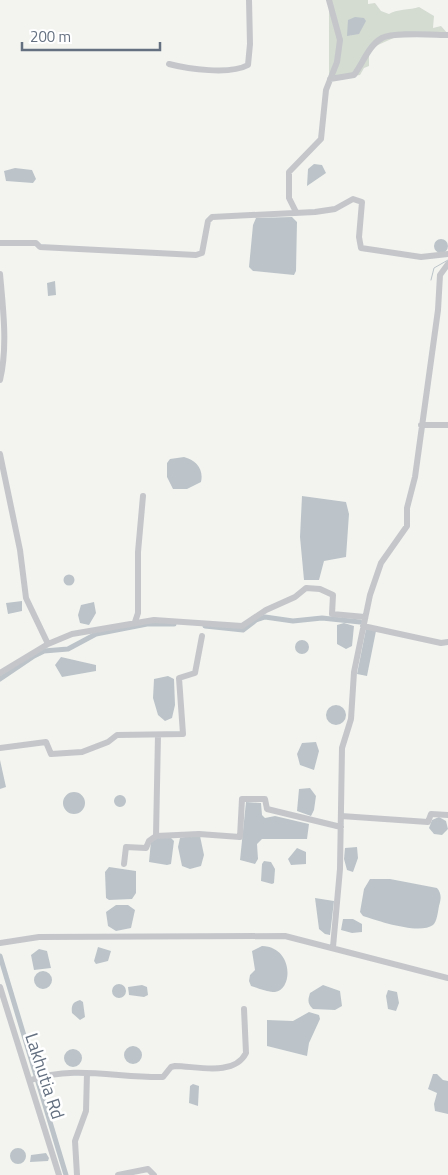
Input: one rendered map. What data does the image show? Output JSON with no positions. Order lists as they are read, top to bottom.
{
  "streets": {
    "street": ["Lakhutia Rd"]
  },
  "scale_bar": "200 m"
}
